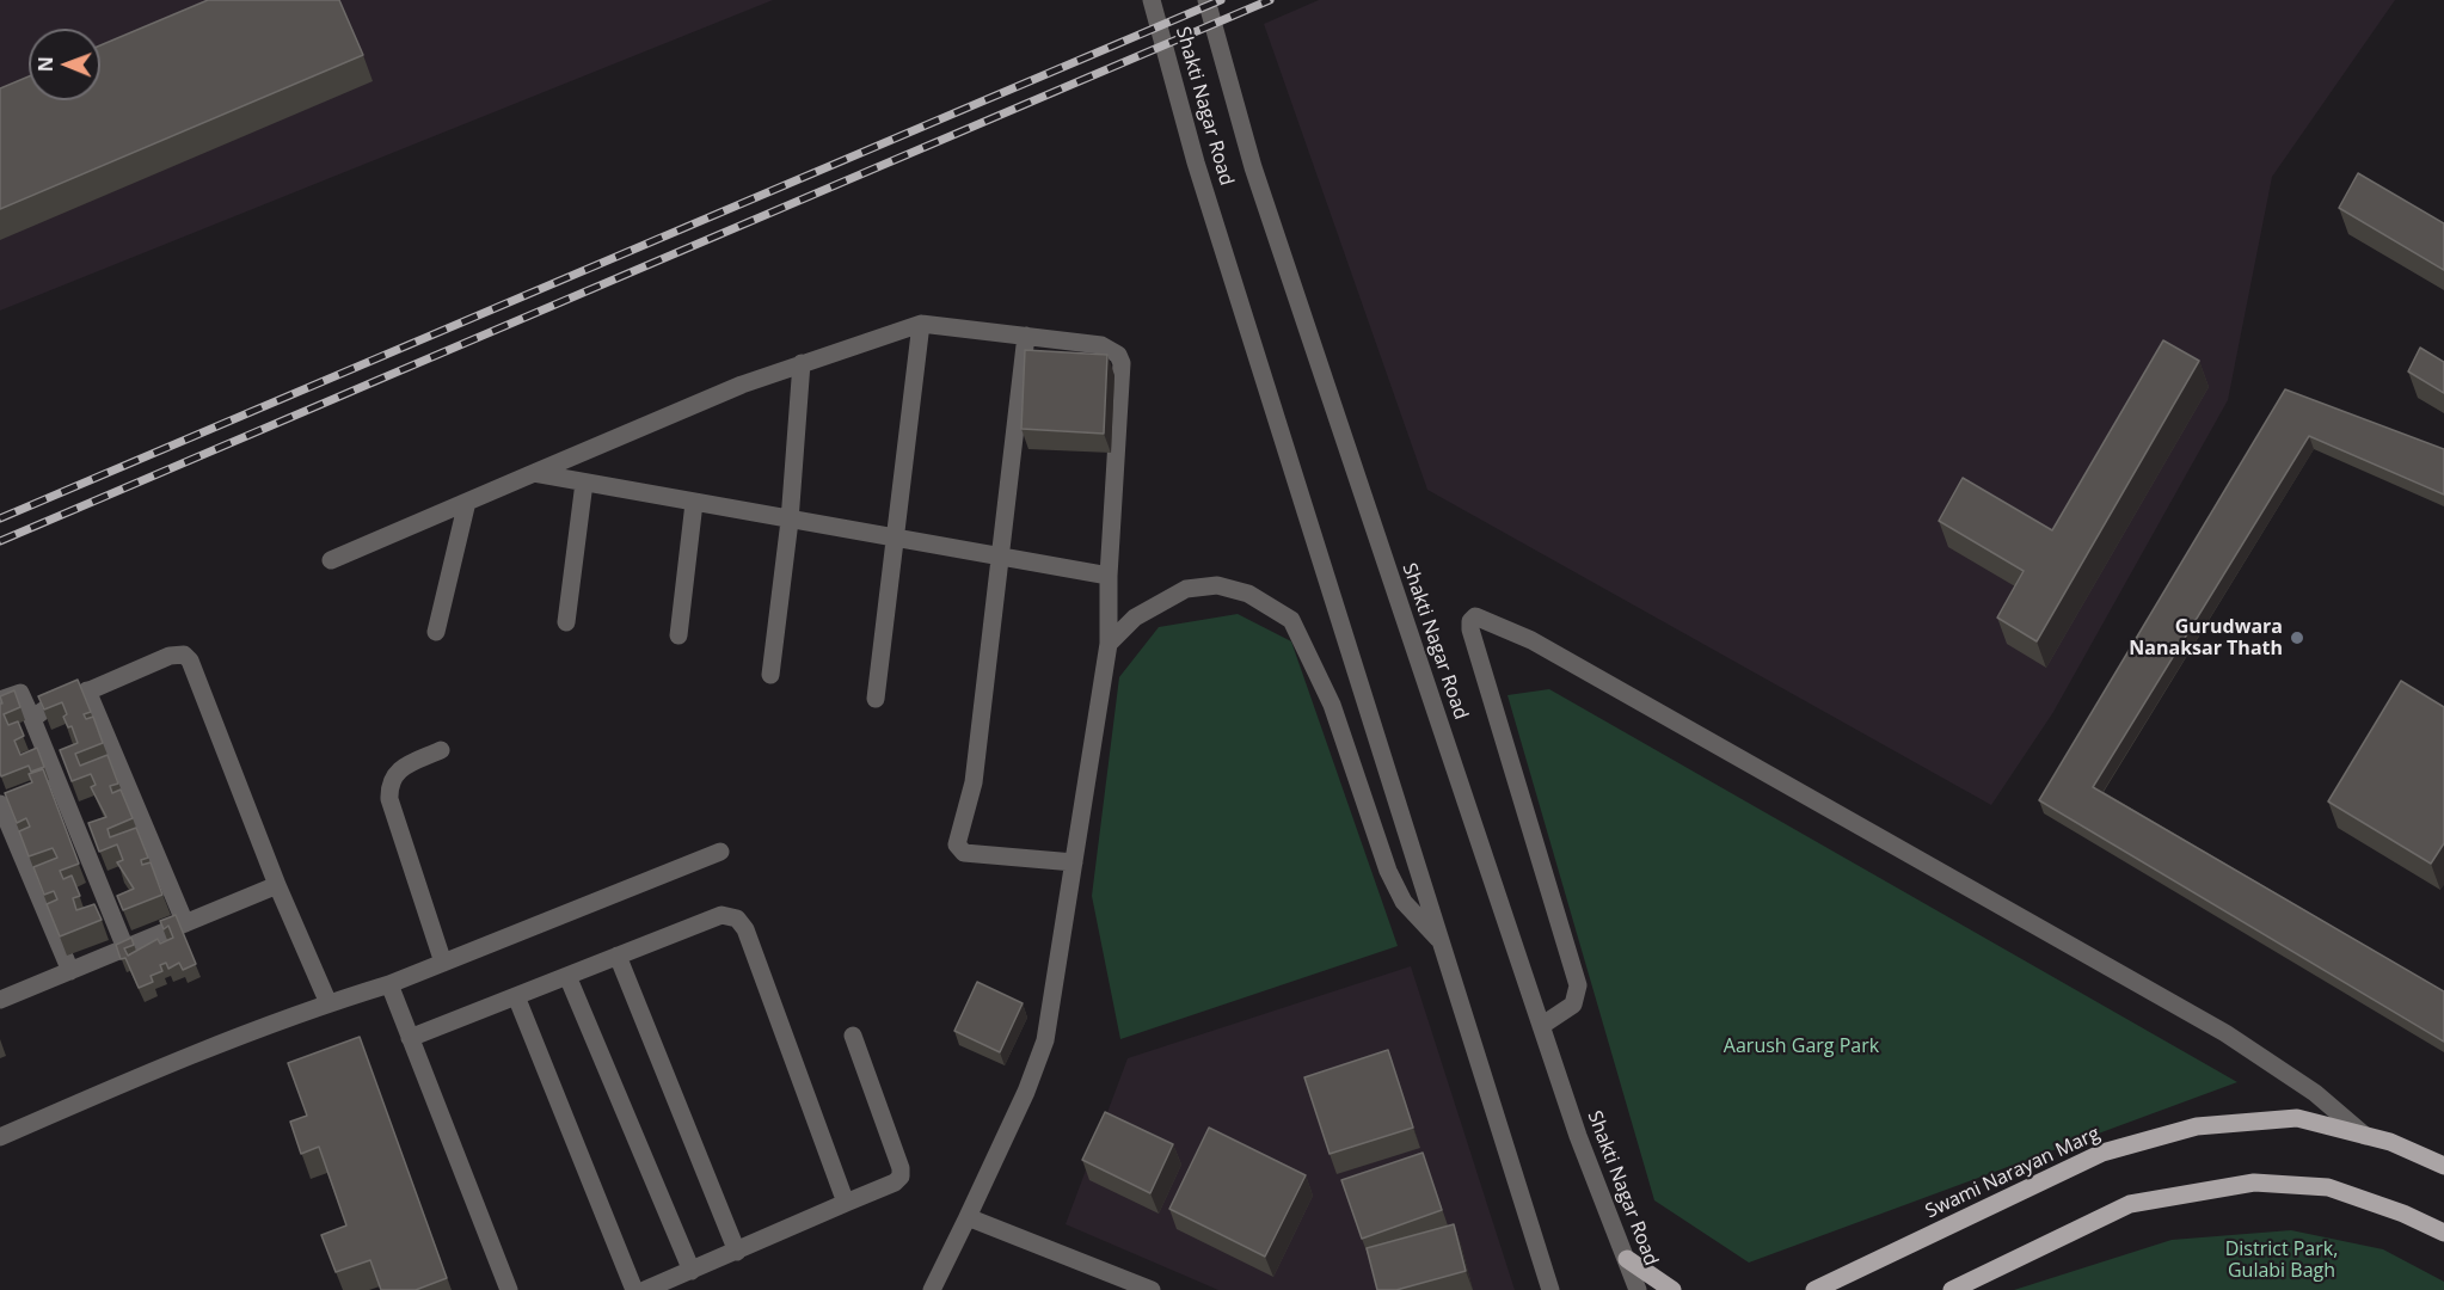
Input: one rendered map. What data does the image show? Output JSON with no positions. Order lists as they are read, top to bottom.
{
  "streets": {
    "main road": ["Swami Narayan Marg"],
    "street": ["Shakti Nagar Road"]
  },
  "parks": ["Aarush Garg Park", "District Park, Gulabi Bagh"],
  "places": ["Gurudwara Nanaksar Thath"],
  "north": "left"
}
